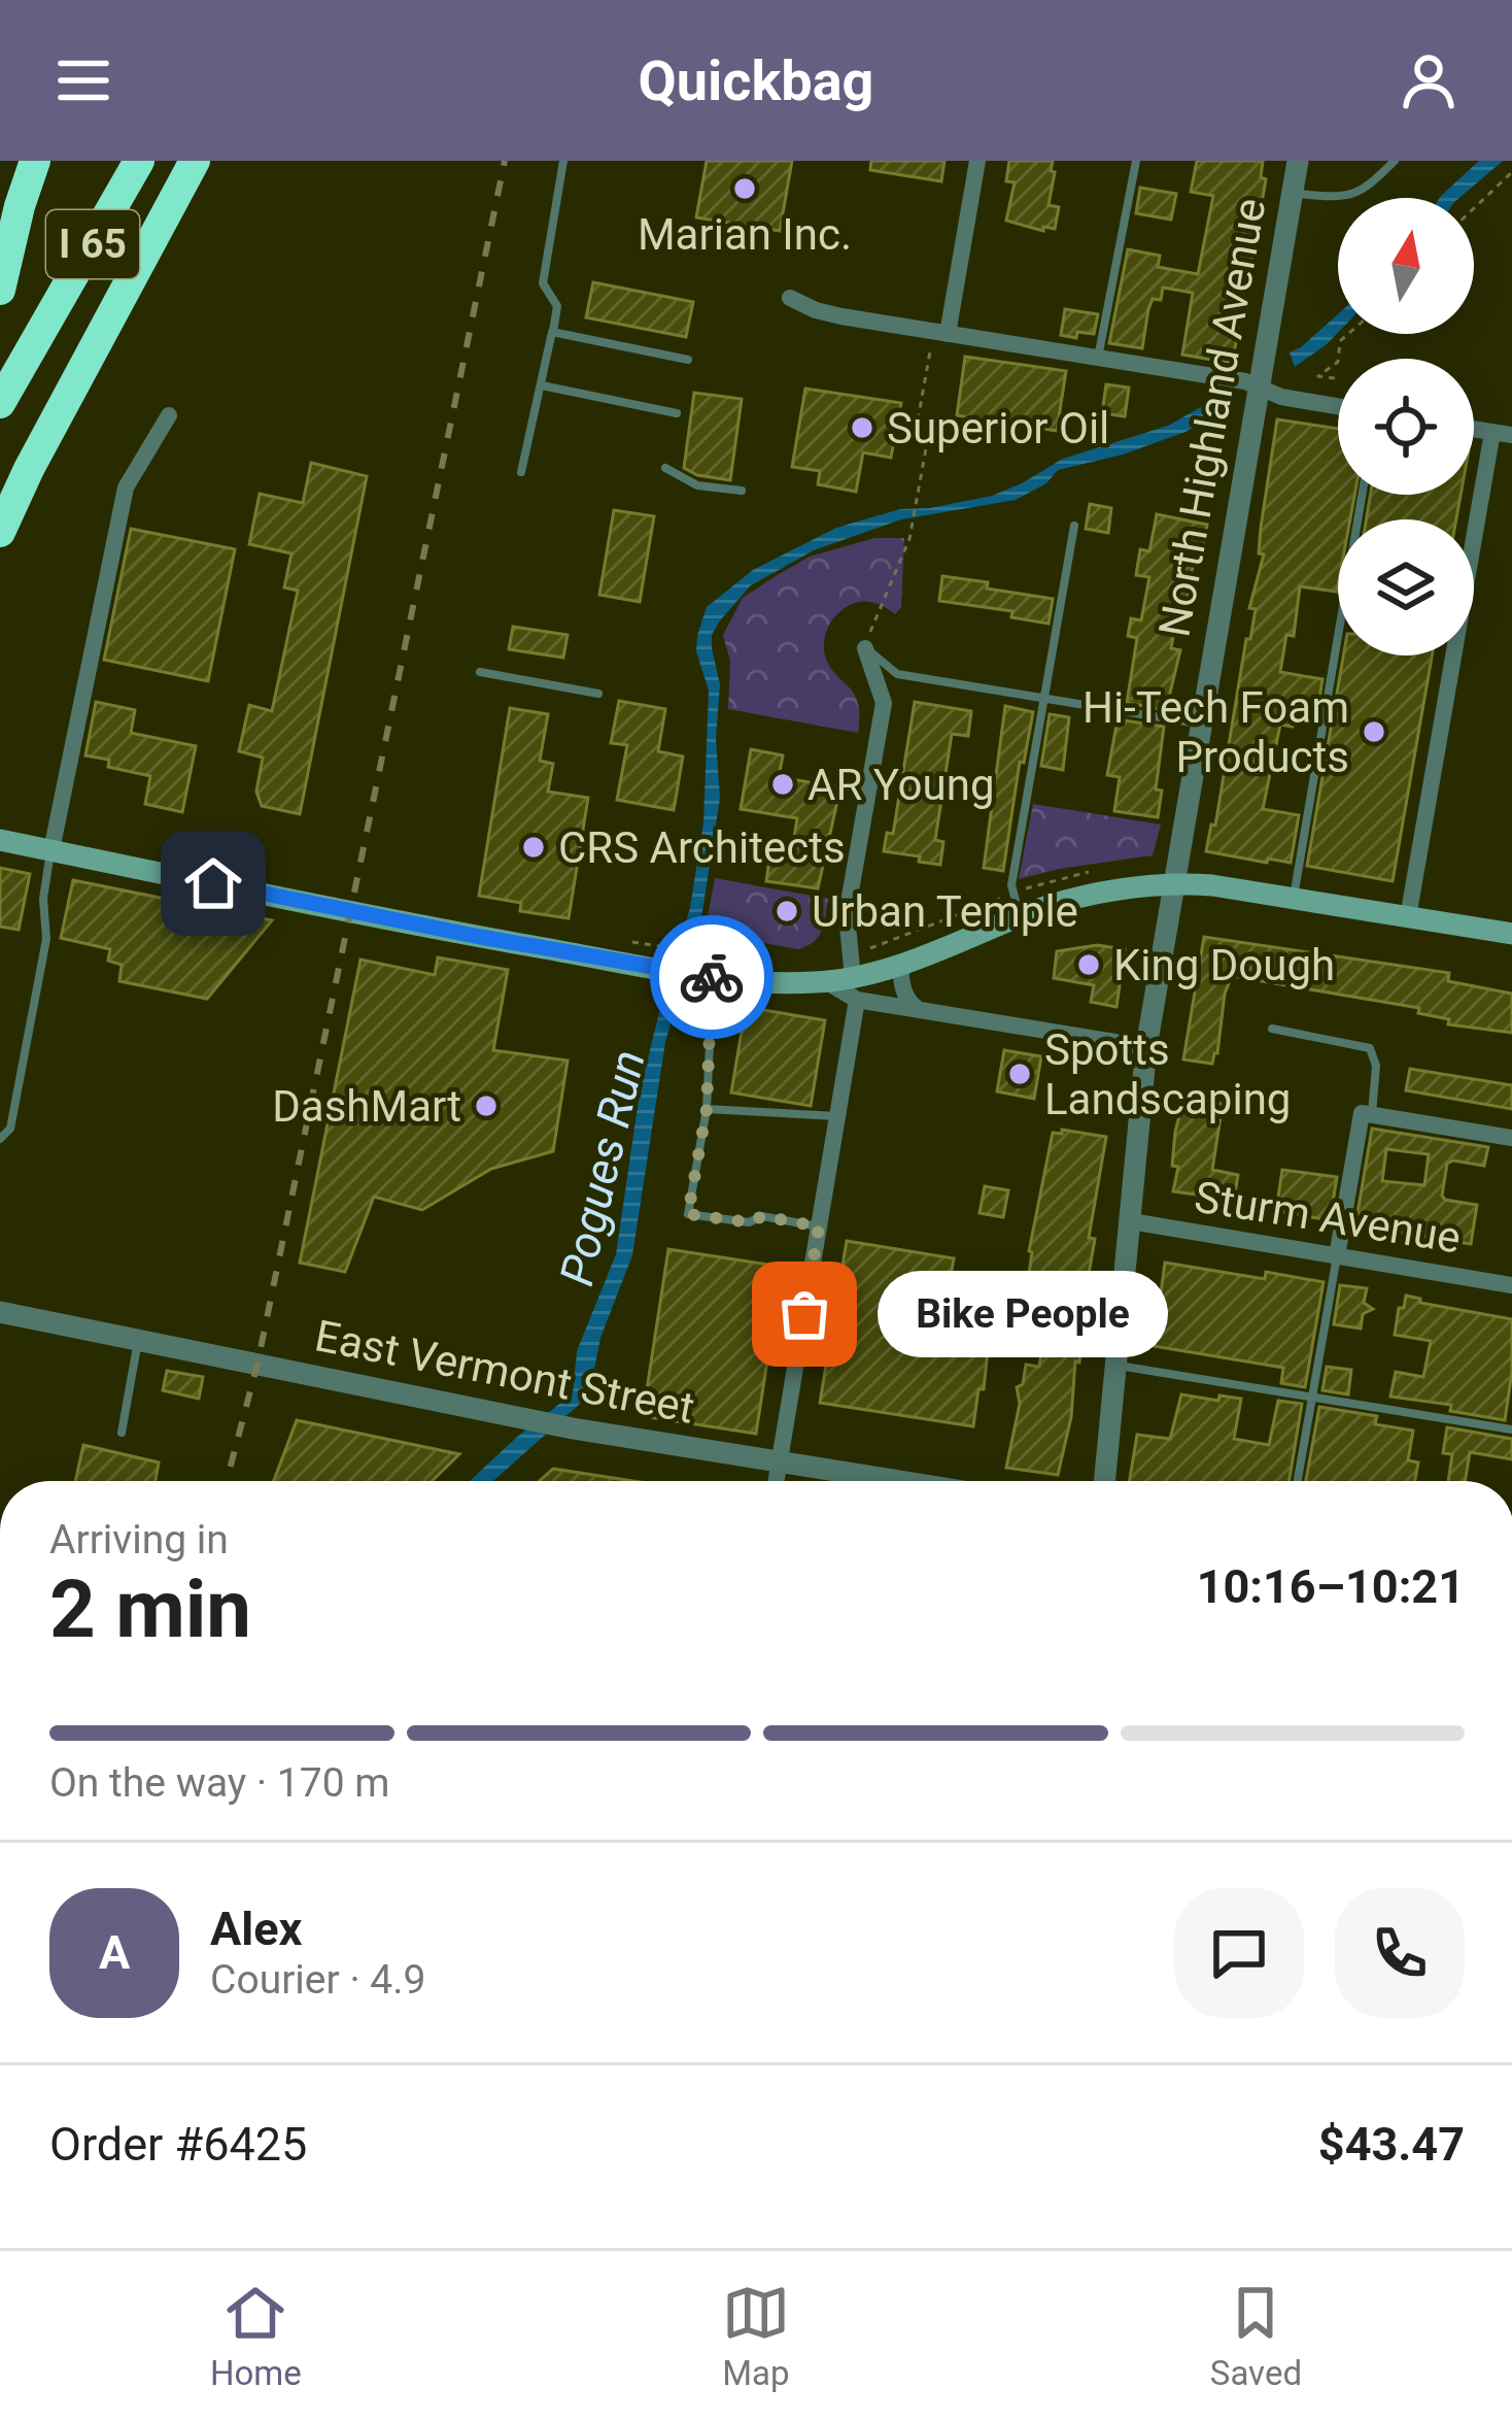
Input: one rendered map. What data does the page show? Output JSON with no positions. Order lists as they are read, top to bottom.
{
  "streets": {
    "highway": ["I 65"],
    "street": ["North Highland Avenue", "Sturm Avenue", "East Vermont Street"]
  },
  "crossings": [
    ["North Highland Avenue", "Sturm Avenue"]
  ],
  "water": ["Pogues Run"],
  "places": [
    "Marian Inc.",
    "Superior Oil",
    "Hi-Tech Foam Products",
    "AR Young",
    "CRS Architects",
    "Urban Temple",
    "King Dough",
    "Spotts Landscaping",
    "DashMart",
    "Bike People"
  ],
  "north": "top",
  "page": {
    "header": "Quickbag",
    "bubble": "Bike People",
    "heading": ["2 min", "Arriving in", "10:16–10:21"],
    "panel": [
      "Alex",
      "Courier · 4.9",
      "Order #6425",
      "$43.47"
    ],
    "bar": "On the way · 170 m",
    "round": "A",
    "tabs": ["Home", "Map", "Saved"]
  }
}
